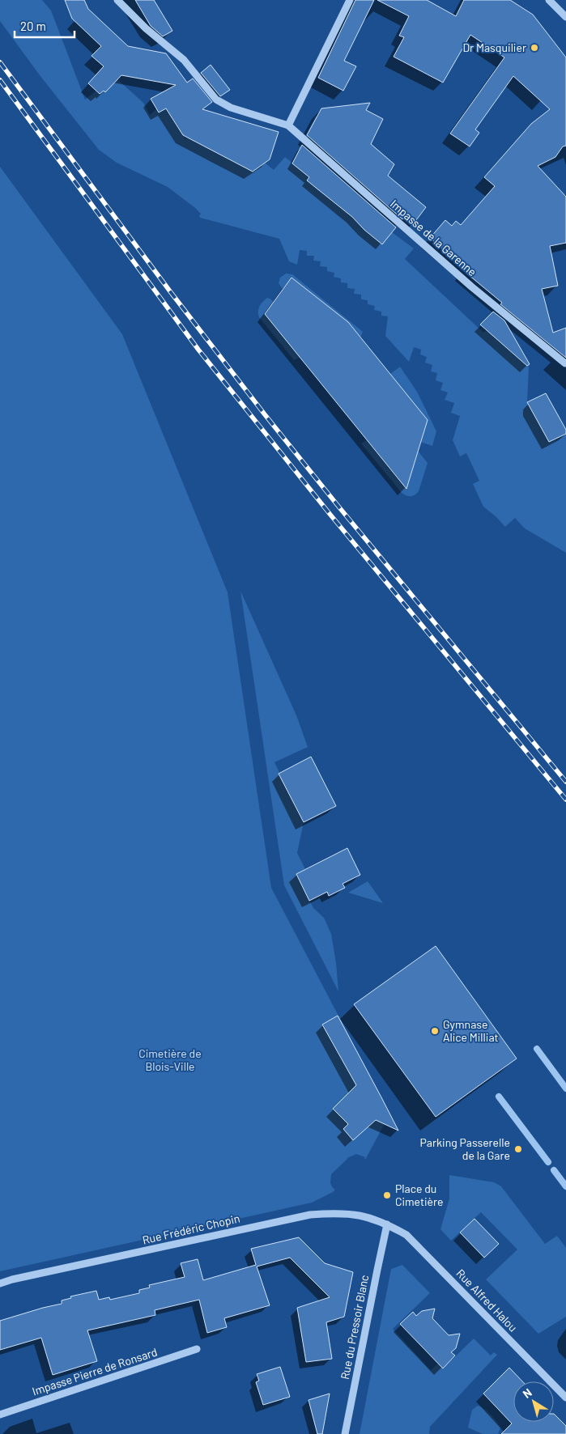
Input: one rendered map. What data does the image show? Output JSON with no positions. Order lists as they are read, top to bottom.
{
  "streets": {
    "street": [
      "Impasse de la Garenne",
      "Rue Frédéric Chopin",
      "Rue Alfred Halou",
      "Rue du Pressoir Blanc",
      "Impasse Pierre de Ronsard"
    ]
  },
  "crossings": [
    ["Rue Frédéric Chopin", "Rue Alfred Halou"],
    ["Rue Frédéric Chopin", "Rue du Pressoir Blanc"],
    ["Rue Alfred Halou", "Rue du Pressoir Blanc"]
  ],
  "parks": ["Cimetière de Blois-Ville"],
  "places": [
    "Dr Masquilier",
    "Gymnase Alice Milliat",
    "Parking Passerelle de la Gare",
    "Place du Cimetière"
  ],
  "scale_bar": "20 m",
  "north": "top left"
}
